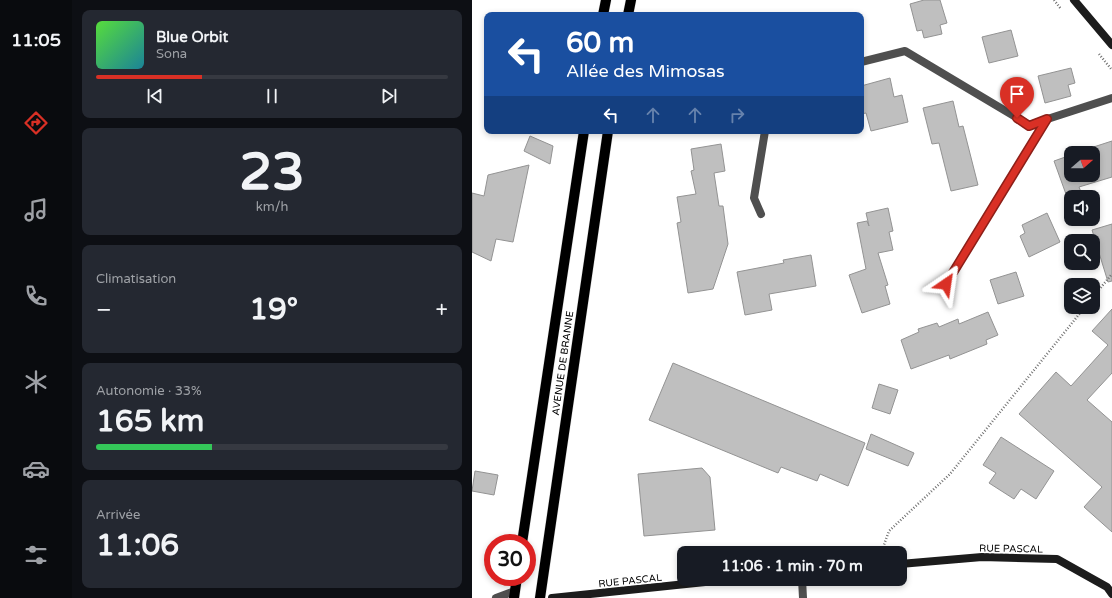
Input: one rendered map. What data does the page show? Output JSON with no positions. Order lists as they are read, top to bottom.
{
  "streets": {
    "main road": ["AVENUE DE BRANNE"],
    "street": ["RUE PASCAL"]
  },
  "north": "right",
  "page": {
    "tabs": "11:05",
    "turn": ["60 m", "Allée des Mimosas"],
    "song": ["Blue Orbit", "Sona"],
    "tile": [
      ["23", "km/h"],
      "Climatisation",
      ["Autonomie · 33%", "165 km"],
      ["Arrivée", "11:06"]
    ],
    "heat": ["−", "19°", "+"],
    "limit": "30",
    "trip": "11:06 · 1 min · 70 m"
  }
}
